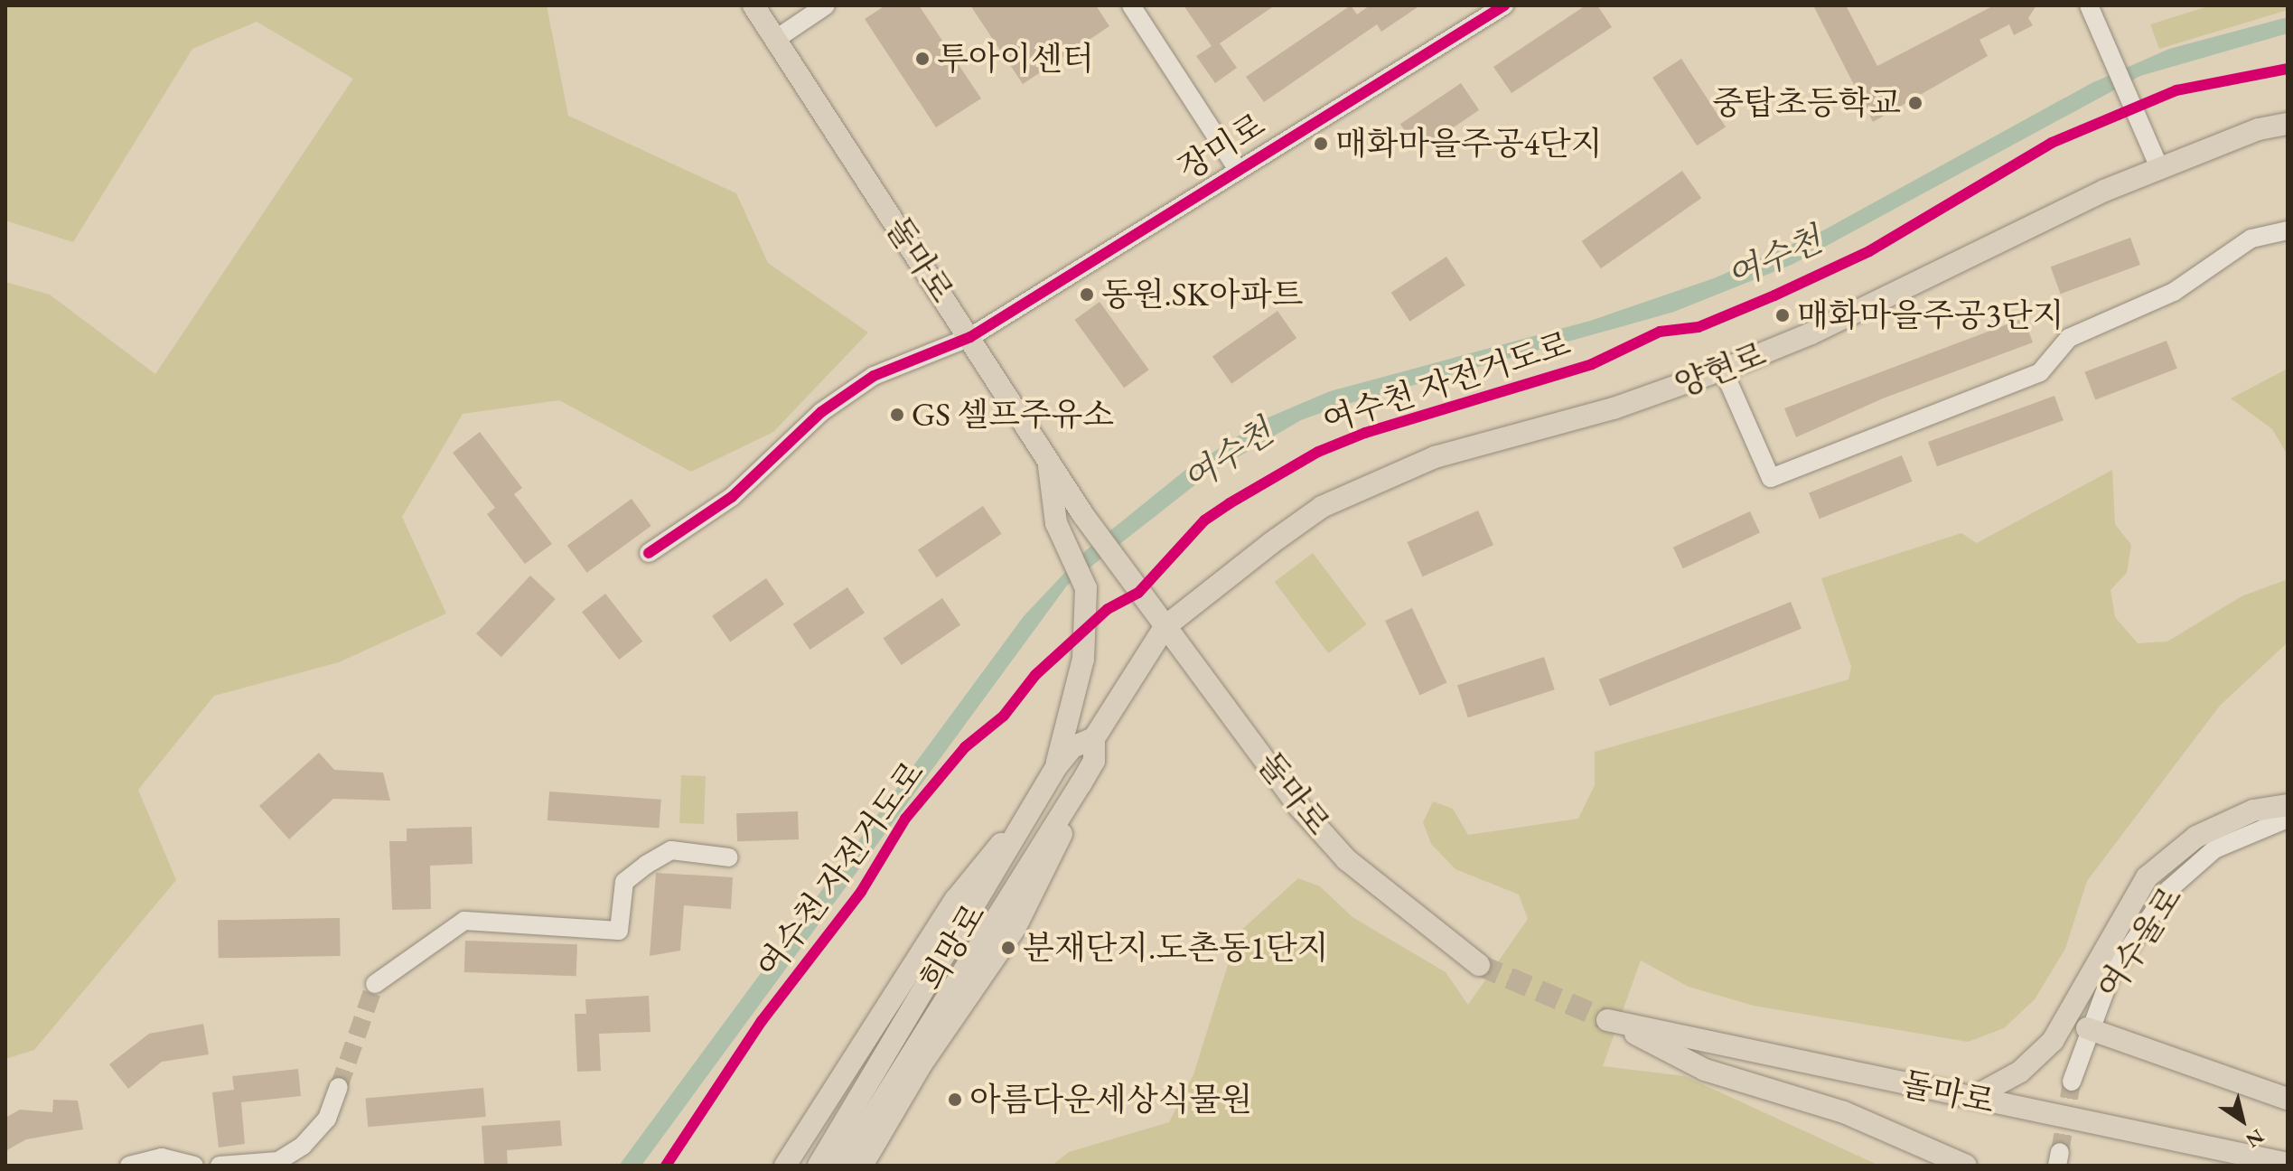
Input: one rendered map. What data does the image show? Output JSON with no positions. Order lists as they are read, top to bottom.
{
  "streets": {
    "main road": ["돌마로", "양현로", "희망로"],
    "street": ["장미로", "여수울로"],
    "cycle path": ["여수천 자전거도로"]
  },
  "crossings": [
    ["장미로", "돌마로"],
    ["돌마로", "양현로"],
    ["돌마로", "희망로"],
    ["양현로", "희망로"]
  ],
  "water": ["여수천"],
  "places": [
    "투아이센터",
    "중탑초등학교",
    "매화마을주공4단지",
    "동원.SK아파트",
    "매화마을주공3단지",
    "GS 셀프주유소",
    "분재단지.도촌동1단지",
    "아름다운세상식물원"
  ],
  "north": "bottom right"
}
